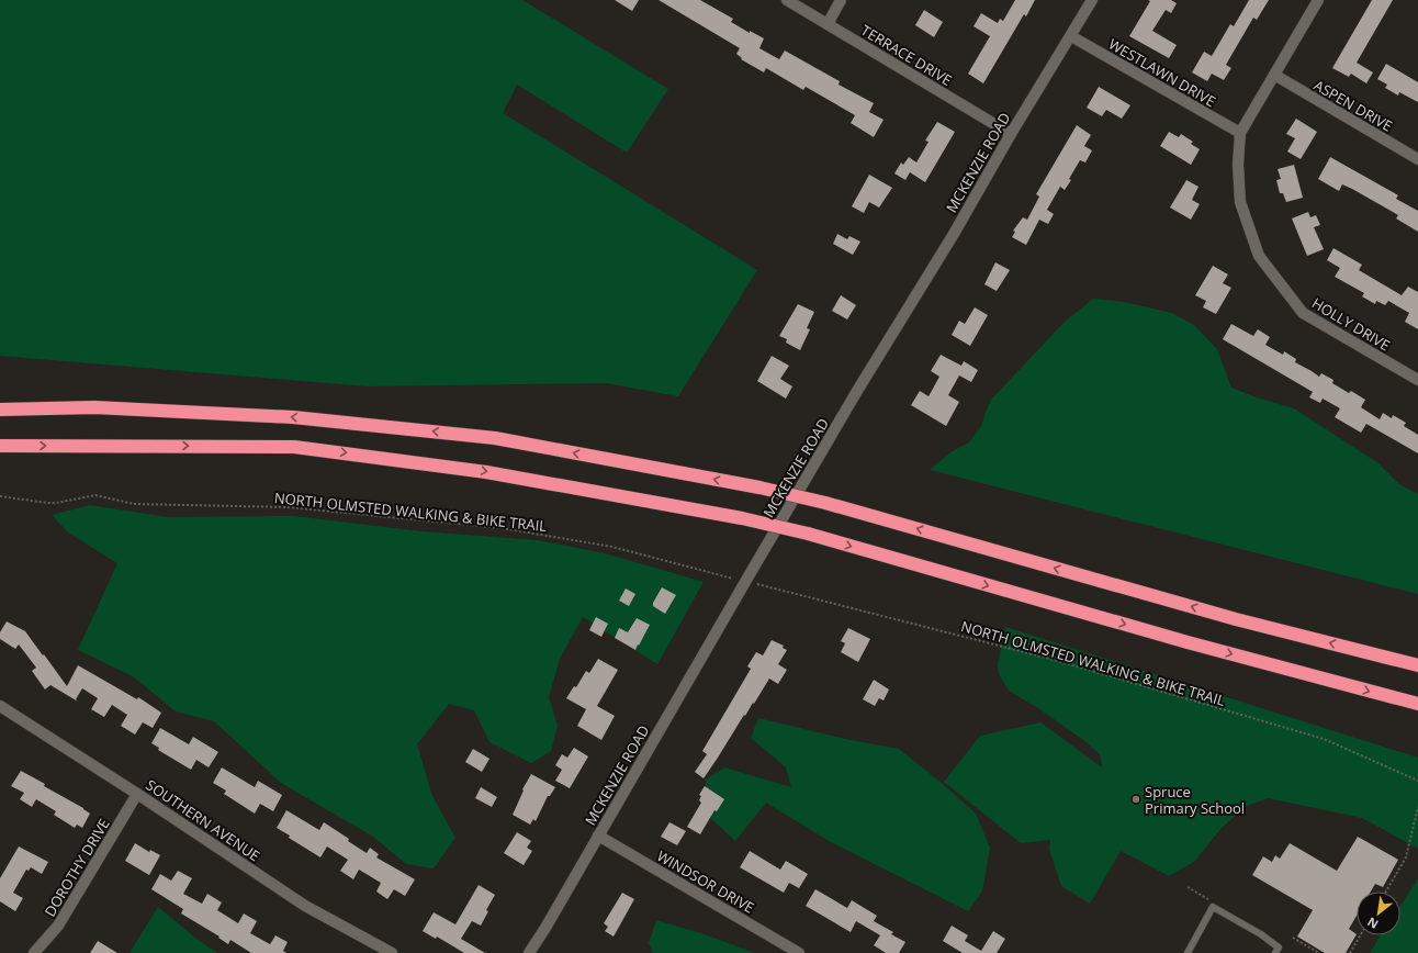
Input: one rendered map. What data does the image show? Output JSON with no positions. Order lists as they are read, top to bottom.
{
  "streets": {
    "street": [
      "TERRACE DRIVE",
      "WESTLAWN DRIVE",
      "ASPEN DRIVE",
      "MCKENZIE ROAD",
      "HOLLY DRIVE",
      "SOUTHERN AVENUE",
      "DOROTHY DRIVE",
      "WINDSOR DRIVE"
    ],
    "path": ["NORTH OLMSTED WALKING & BIKE TRAIL"]
  },
  "crossings": [
    ["TERRACE DRIVE", "MCKENZIE ROAD"],
    ["WESTLAWN DRIVE", "MCKENZIE ROAD"],
    ["WESTLAWN DRIVE", "HOLLY DRIVE"],
    ["MCKENZIE ROAD", "WINDSOR DRIVE"],
    ["SOUTHERN AVENUE", "DOROTHY DRIVE"]
  ],
  "places": ["Spruce Primary School"],
  "north": "bottom left"
}
